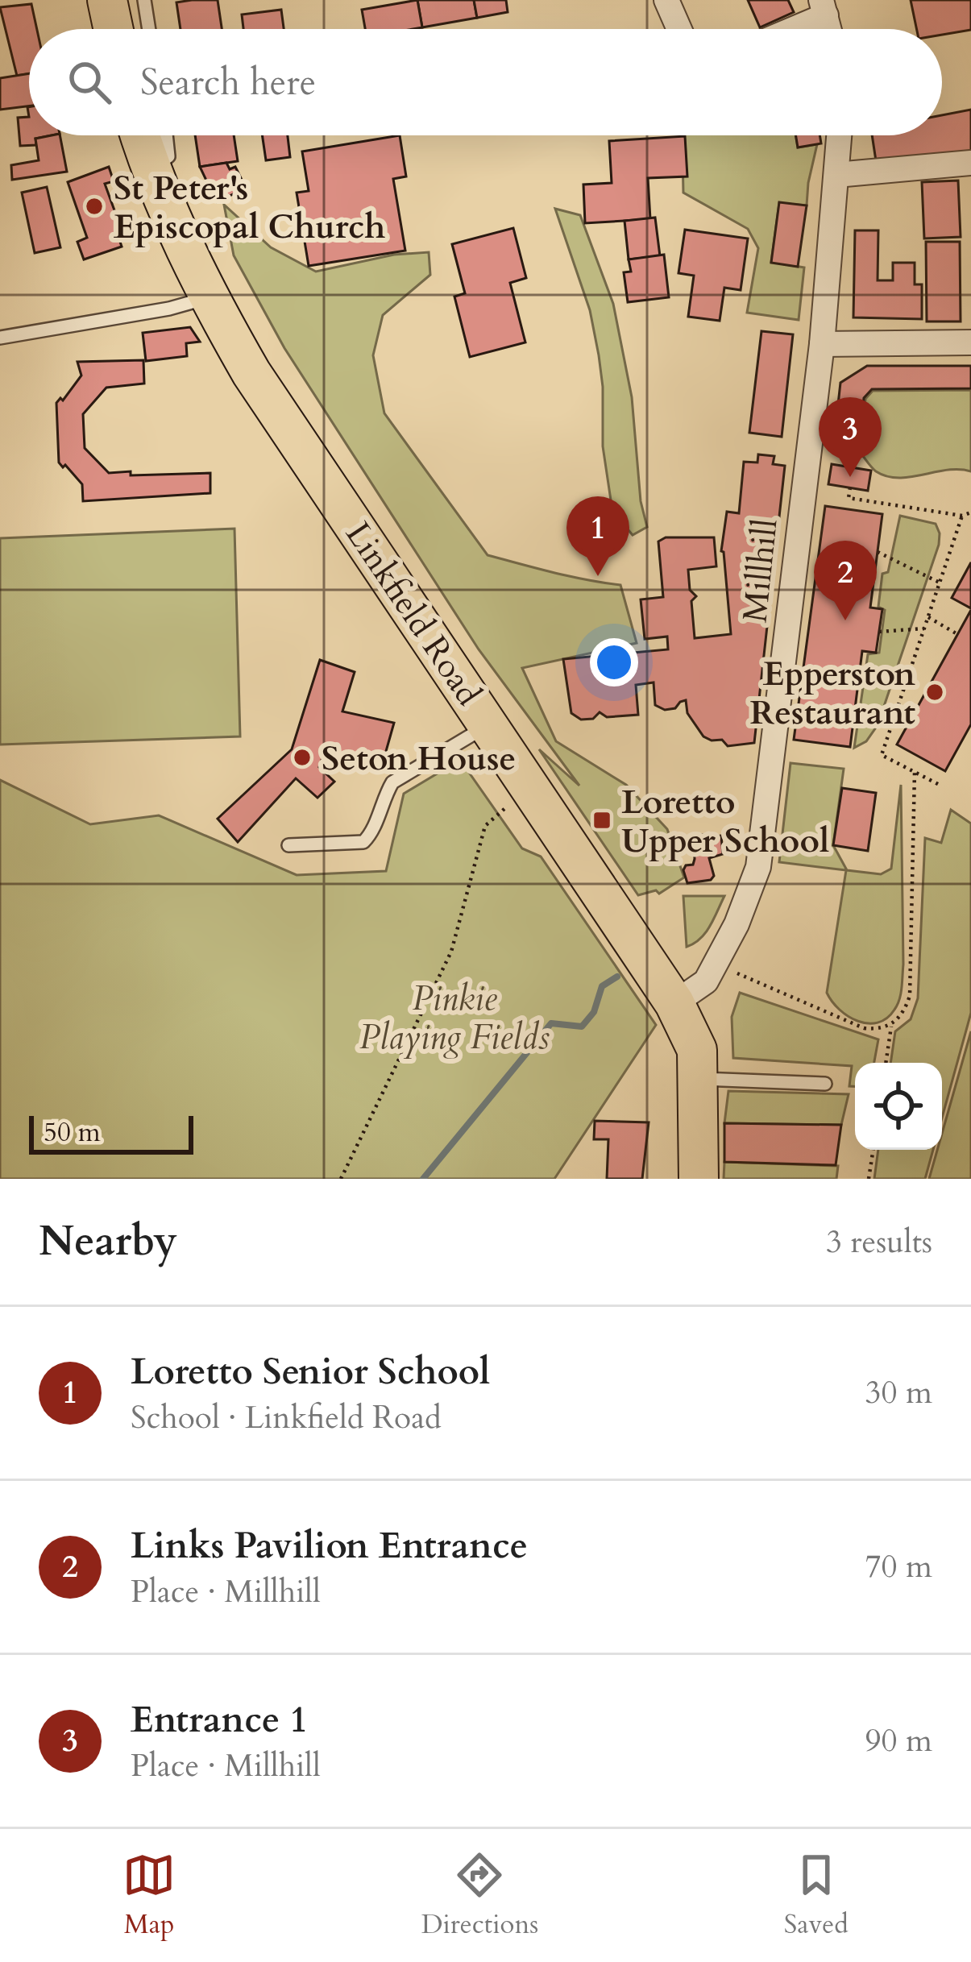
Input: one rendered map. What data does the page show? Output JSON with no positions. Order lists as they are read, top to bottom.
{
  "streets": {
    "main road": ["Linkfield Road"],
    "street": ["Millhill"]
  },
  "crossings": [
    ["Millhill", "Linkfield Road"]
  ],
  "parks": ["Pinkie Playing Fields"],
  "places": {
    "other": ["St Peter's Episcopal Church", "Epperston Restaurant", "Seton House"],
    "transit": ["Loretto Upper School"]
  },
  "scale_bar": "50 m",
  "page": {
    "search": "Search here",
    "pins": ["3", "1", "2"],
    "scale": "50 m",
    "heading": ["Nearby", "3 results"],
    "list": [
      {
        "mark": "1",
        "name": "Loretto Senior School",
        "note": "School · Linkfield Road",
        "value": "30 m"
      },
      {
        "mark": "2",
        "name": "Links Pavilion Entrance",
        "note": "Place · Millhill",
        "value": "70 m"
      },
      {
        "mark": "3",
        "name": "Entrance 1",
        "note": "Place · Millhill",
        "value": "90 m"
      }
    ],
    "nav": ["Map", "Directions", "Saved"]
  }
}
